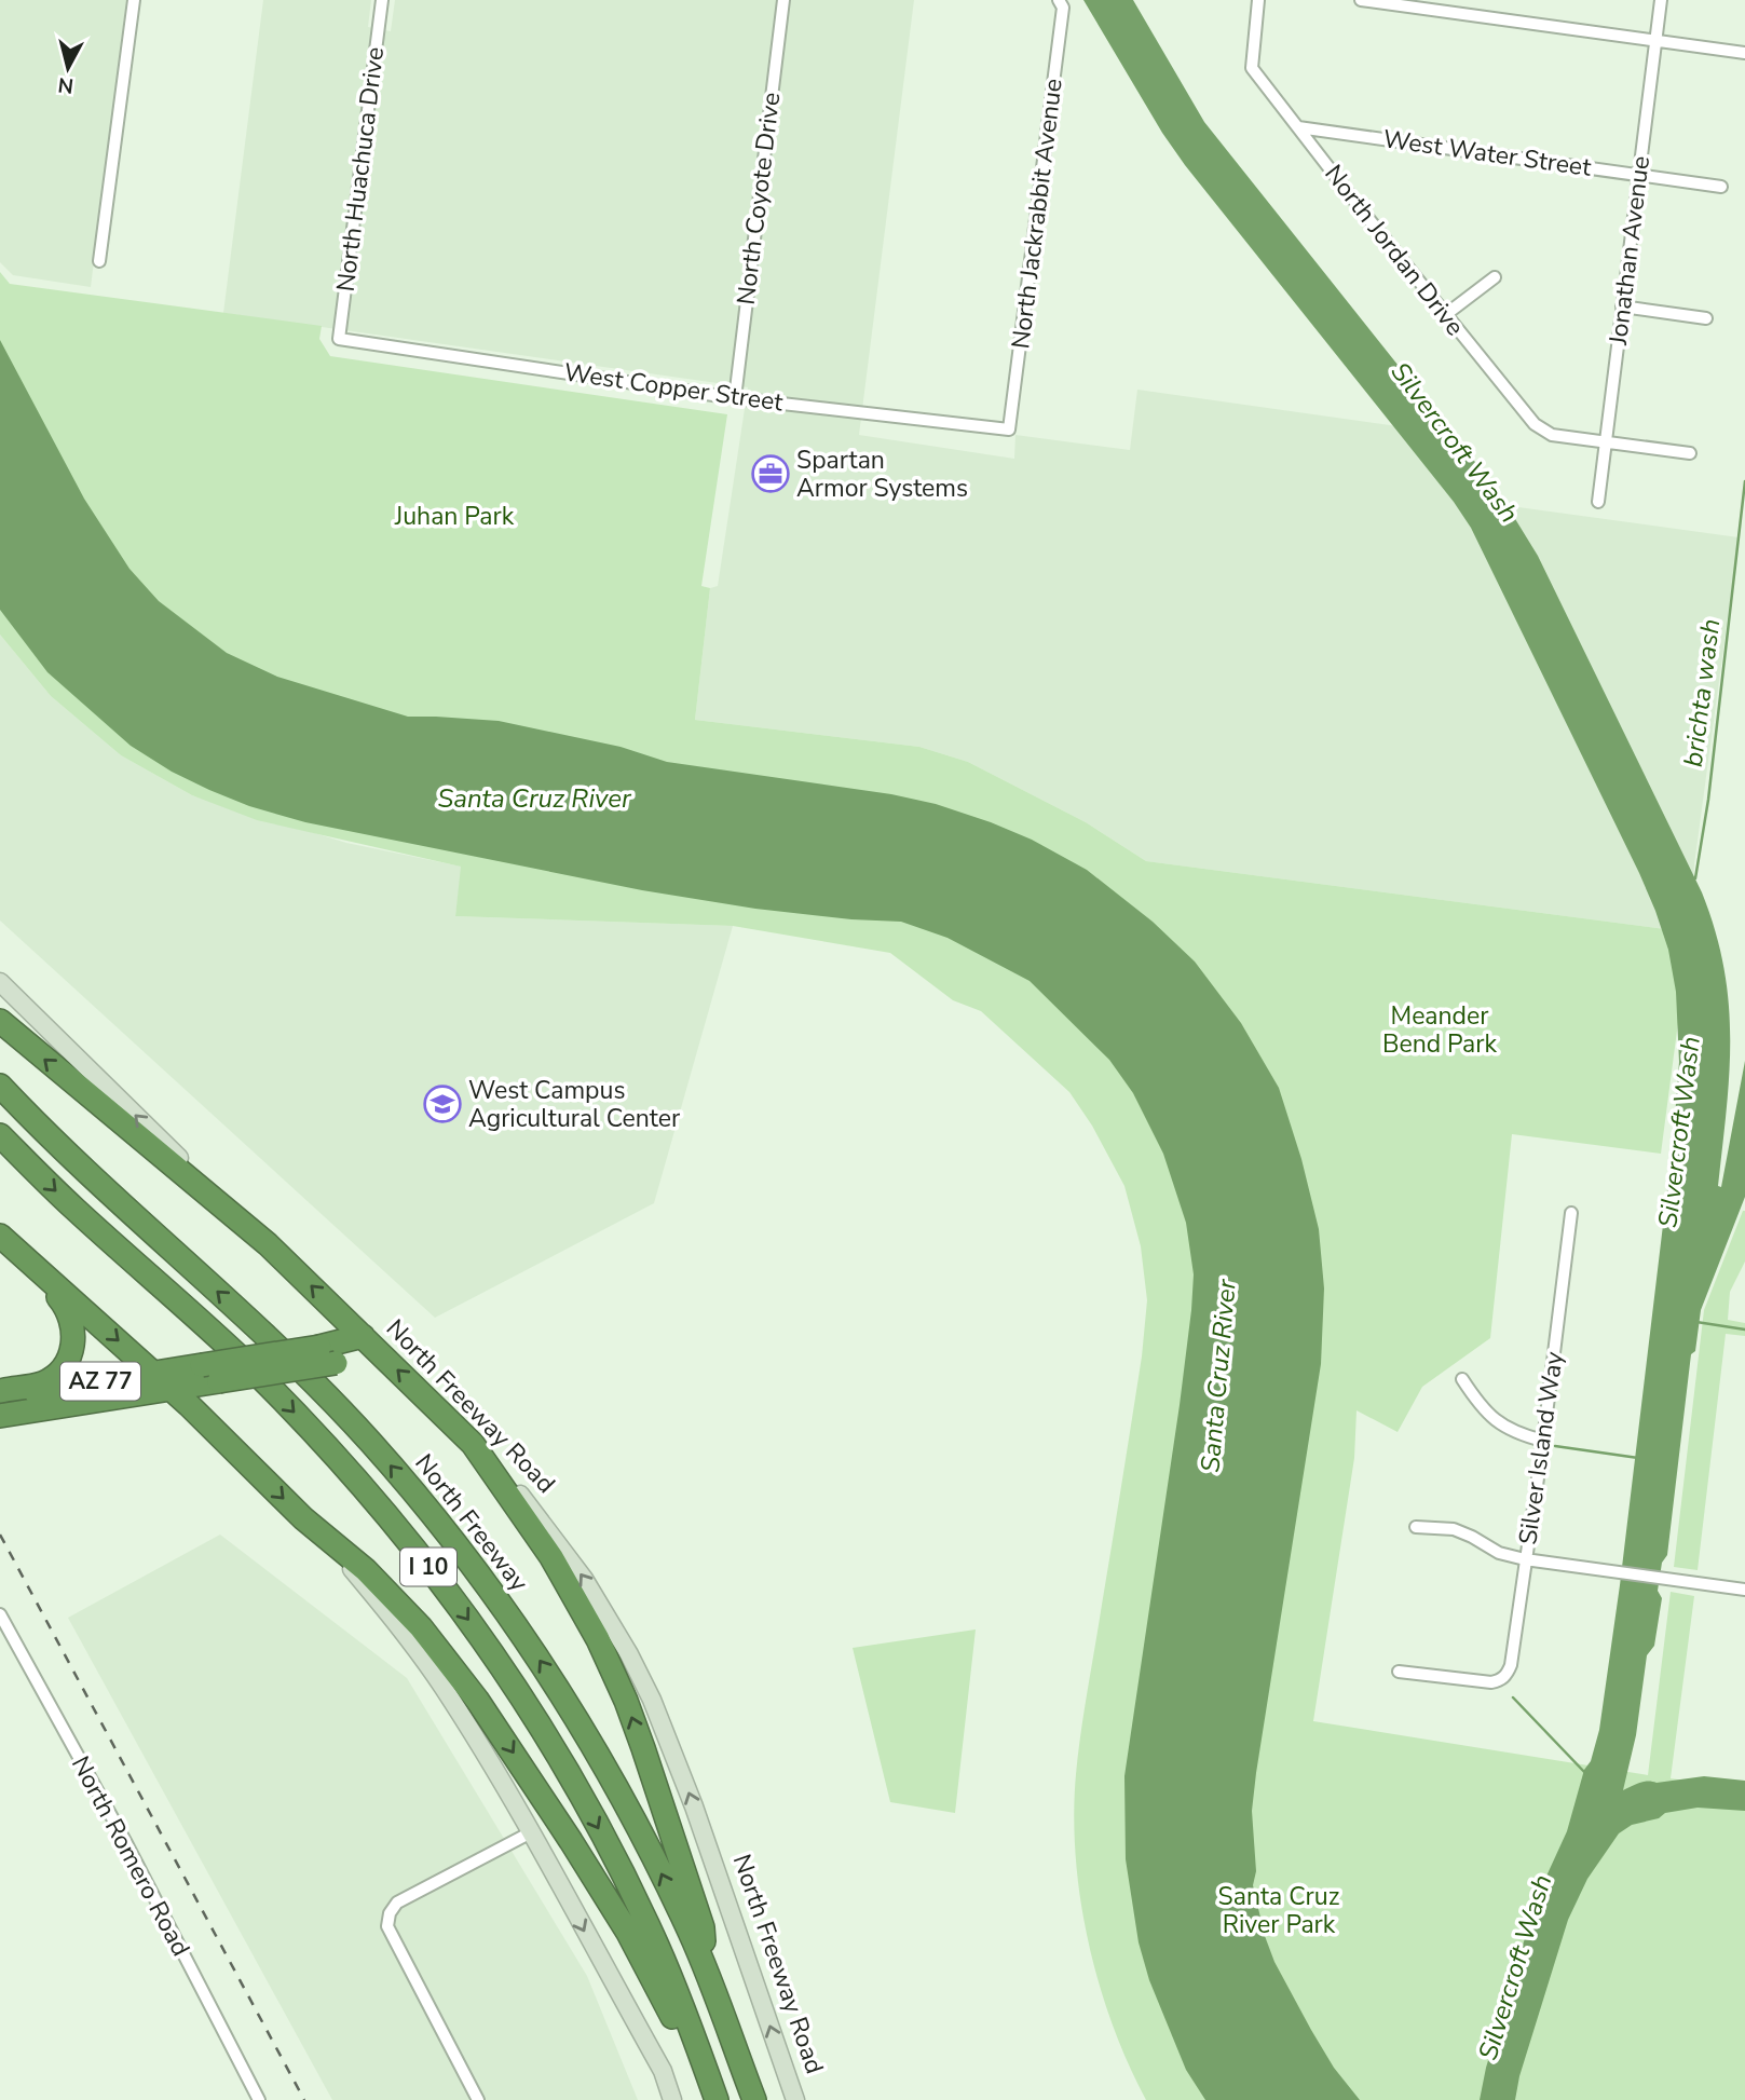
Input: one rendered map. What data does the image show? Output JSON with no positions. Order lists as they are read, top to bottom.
{
  "streets": {
    "highway": [
      "AZ 77",
      "North Freeway Road",
      "North Freeway",
      "I 10"
    ],
    "street": [
      "West Water Street",
      "North Huachuca Drive",
      "North Coyote Drive",
      "North Jackrabbit Avenue",
      "North Jordan Drive",
      "Jonathan Avenue",
      "West Copper Street",
      "Silver Island Way",
      "North Romero Road"
    ]
  },
  "crossings": [
    ["West Water Street", "North Jordan Drive"],
    ["West Water Street", "Jonathan Avenue"],
    ["North Huachuca Drive", "West Copper Street"],
    ["North Coyote Drive", "West Copper Street"],
    ["North Jackrabbit Avenue", "West Copper Street"],
    ["North Jordan Drive", "Jonathan Avenue"]
  ],
  "one_way": ["North Freeway Road"],
  "water": ["Silvercroft Wash", "brichta wash", "Santa Cruz River"],
  "parks": ["Juhan Park", "Meander Bend Park", "Santa Cruz River Park"],
  "places": {
    "office": ["Spartan Armor Systems"],
    "school or university": ["West Campus Agricultural Center"]
  },
  "north": "bottom"
}
